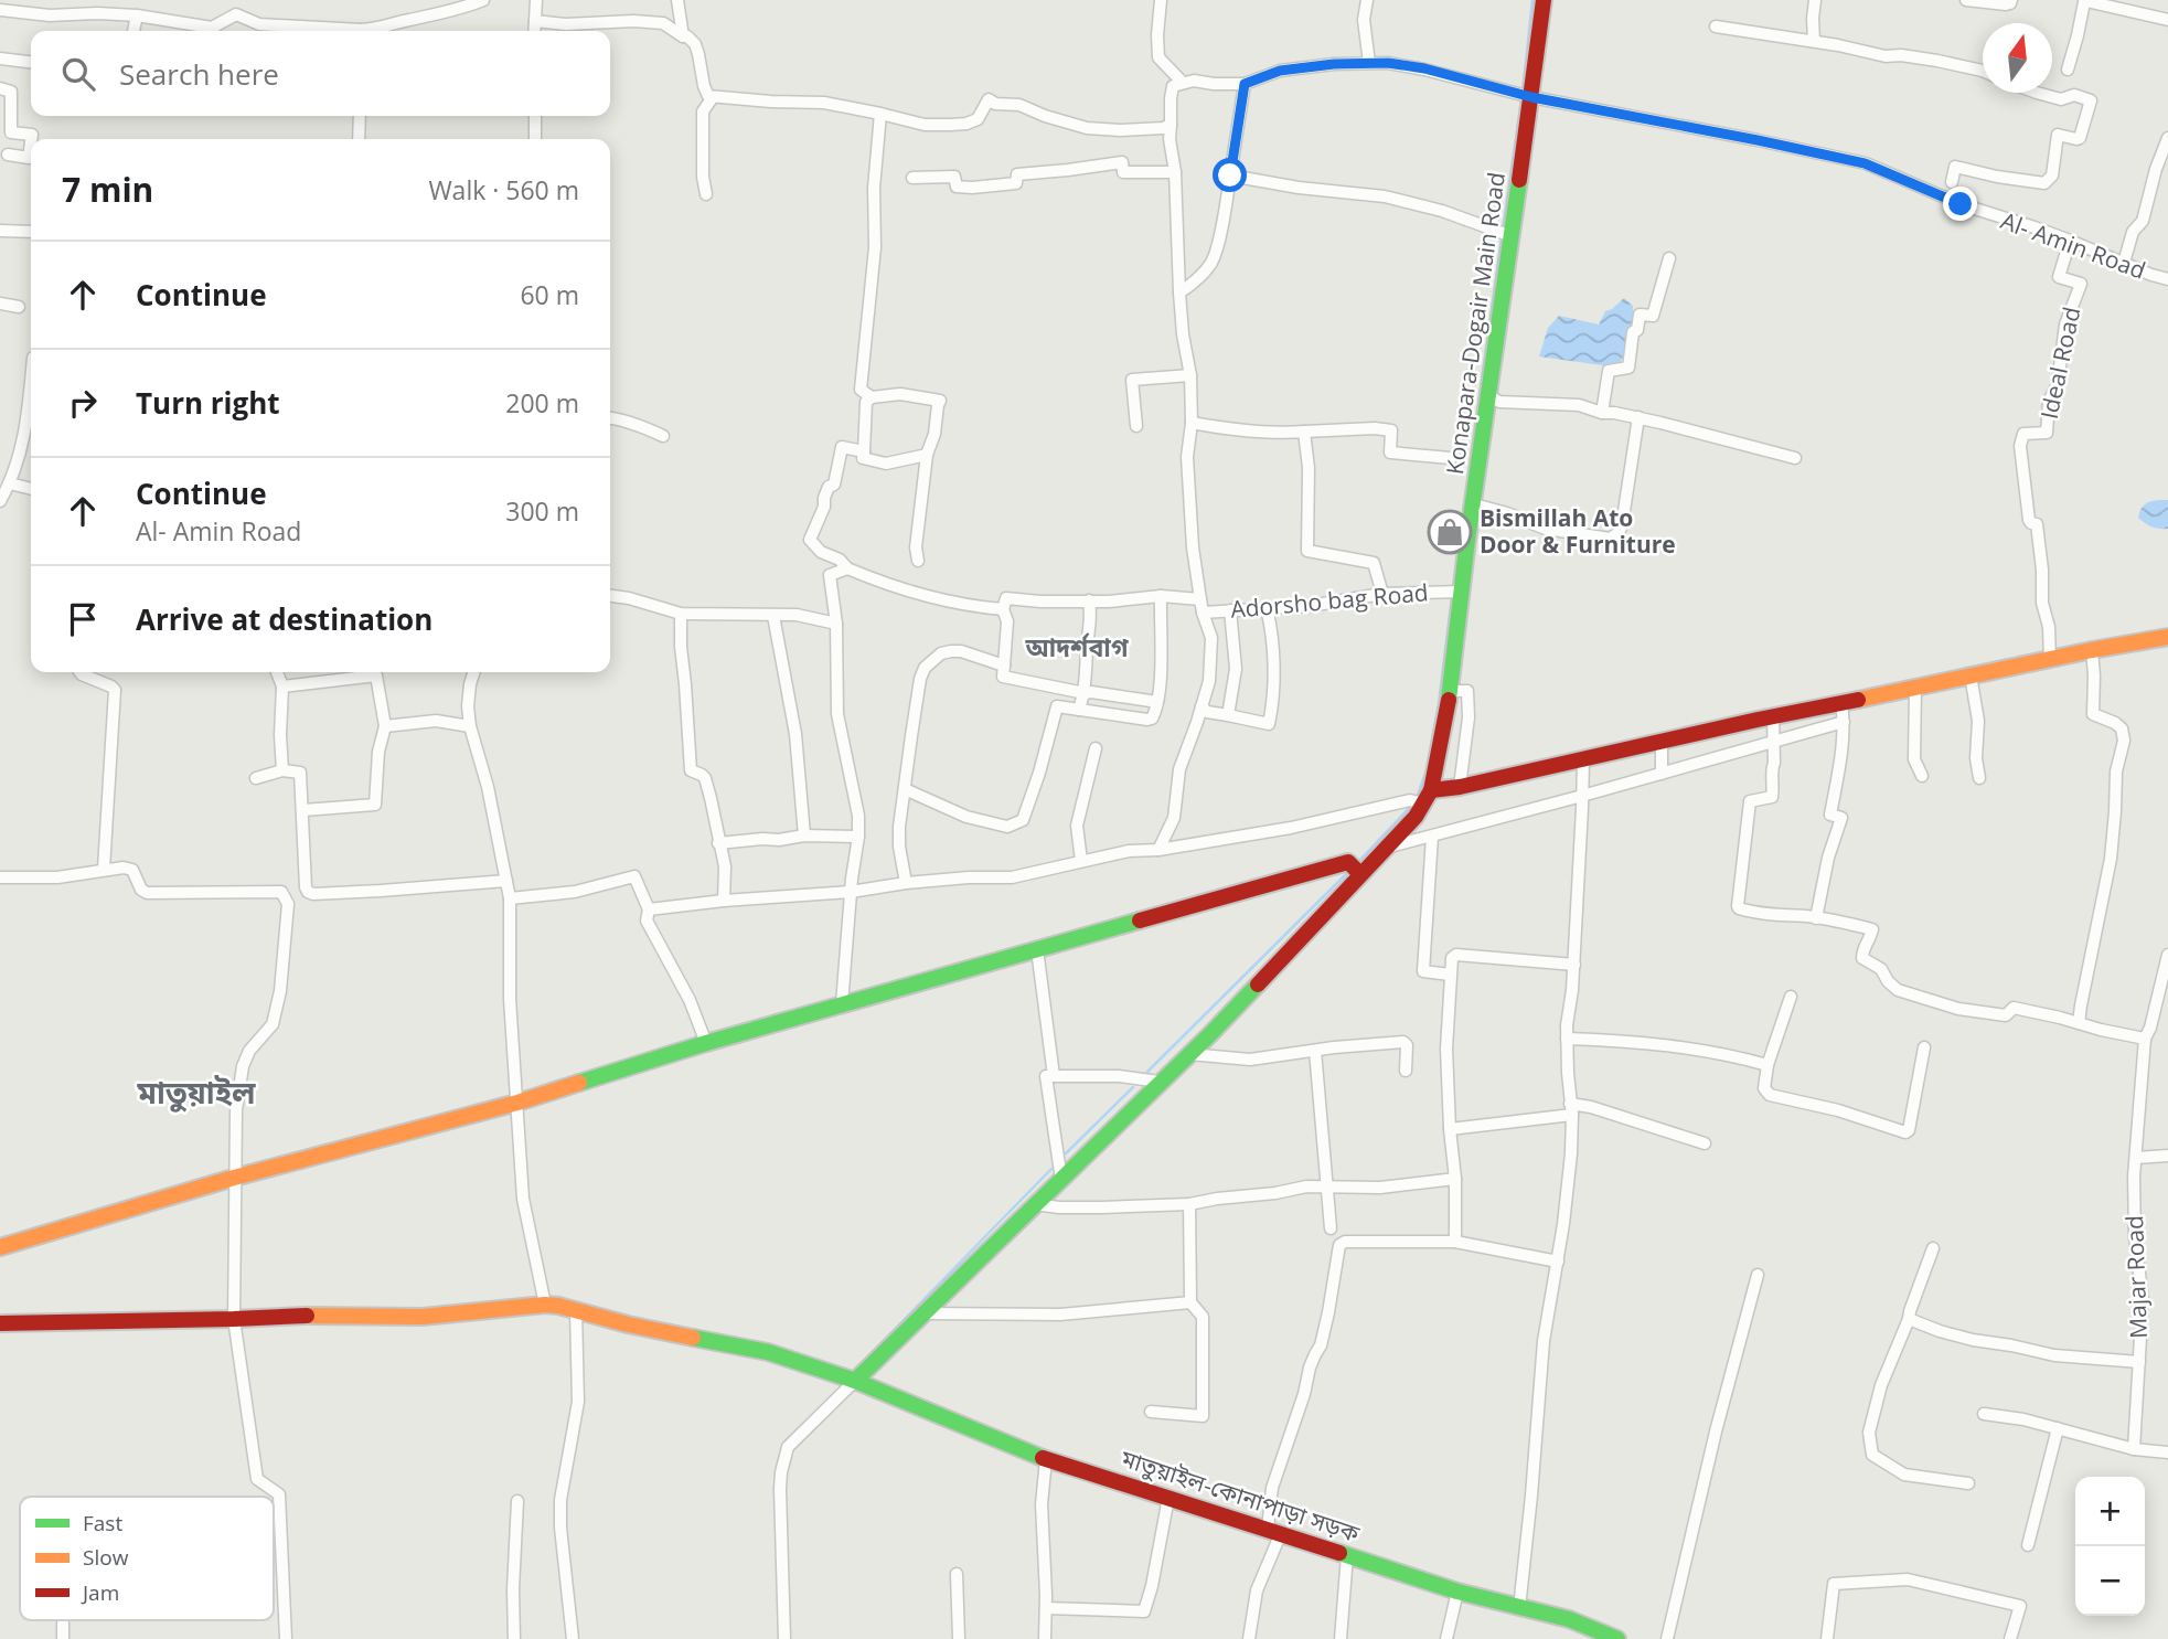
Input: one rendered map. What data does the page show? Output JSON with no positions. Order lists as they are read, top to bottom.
{
  "streets": {
    "street": [
      "Al- Amin Road",
      "Konapara-Dogair Main Road",
      "Ideal Road",
      "Adorsho bag Road",
      "Majar Road",
      "মাতুয়াইল-কোনাপাড়া সড়ক"
    ]
  },
  "crossings": [
    ["Al- Amin Road", "Konapara-Dogair Main Road"],
    ["Al- Amin Road", "Ideal Road"],
    ["Konapara-Dogair Main Road", "Adorsho bag Road"]
  ],
  "districts": ["আদর্শবাগ", "মাতুয়াইল"],
  "places": {
    "shop": ["Bismillah Ato Door & Furniture"]
  },
  "legend": ["Fast", "Slow", "Jam"],
  "north": "top",
  "page": {
    "search": "Search here",
    "heading": ["7 min", "Walk · 560 m"],
    "list": [
      ["Continue", "60 m"],
      ["Turn right", "200 m"],
      ["Continue", "Al- Amin Road", "300 m"],
      "Arrive at destination"
    ],
    "map_buttons": ["+", "−"]
  }
}
